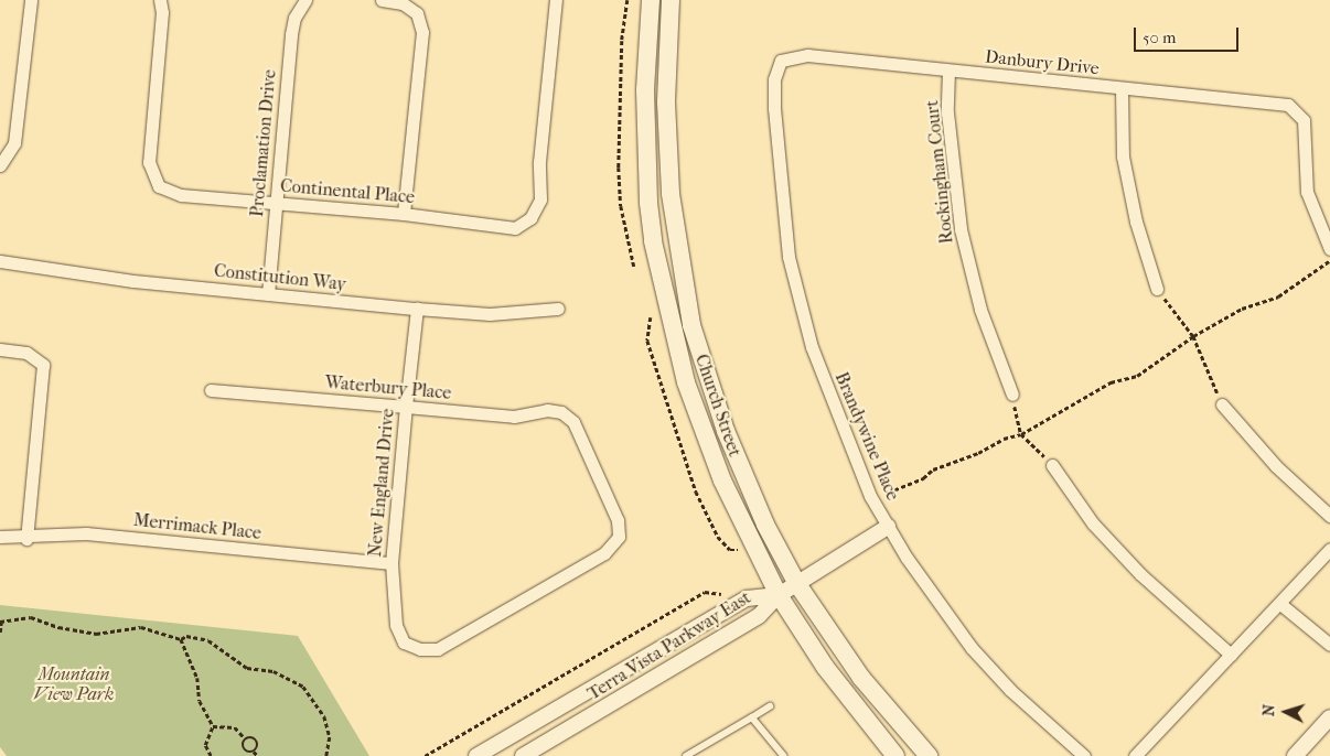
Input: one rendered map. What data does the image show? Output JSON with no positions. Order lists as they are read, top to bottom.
{
  "streets": {
    "main road": ["Church Street"],
    "street": [
      "Danbury Drive",
      "Proclamation Drive",
      "Rockingham Court",
      "Continental Place",
      "Constitution Way",
      "Waterbury Place",
      "Brandywine Place",
      "New England Drive",
      "Merrimack Place",
      "Terra Vista Parkway East"
    ]
  },
  "crossings": [
    ["Danbury Drive", "Rockingham Court"],
    ["Danbury Drive", "Brandywine Place"],
    ["Proclamation Drive", "Continental Place"],
    ["Proclamation Drive", "Constitution Way"],
    ["Constitution Way", "New England Drive"],
    ["Waterbury Place", "New England Drive"],
    ["Church Street", "Terra Vista Parkway East"],
    ["Brandywine Place", "Terra Vista Parkway East"],
    ["New England Drive", "Merrimack Place"]
  ],
  "parks": ["Mountain View Park"],
  "scale_bar": "50 m",
  "north": "left"
}
